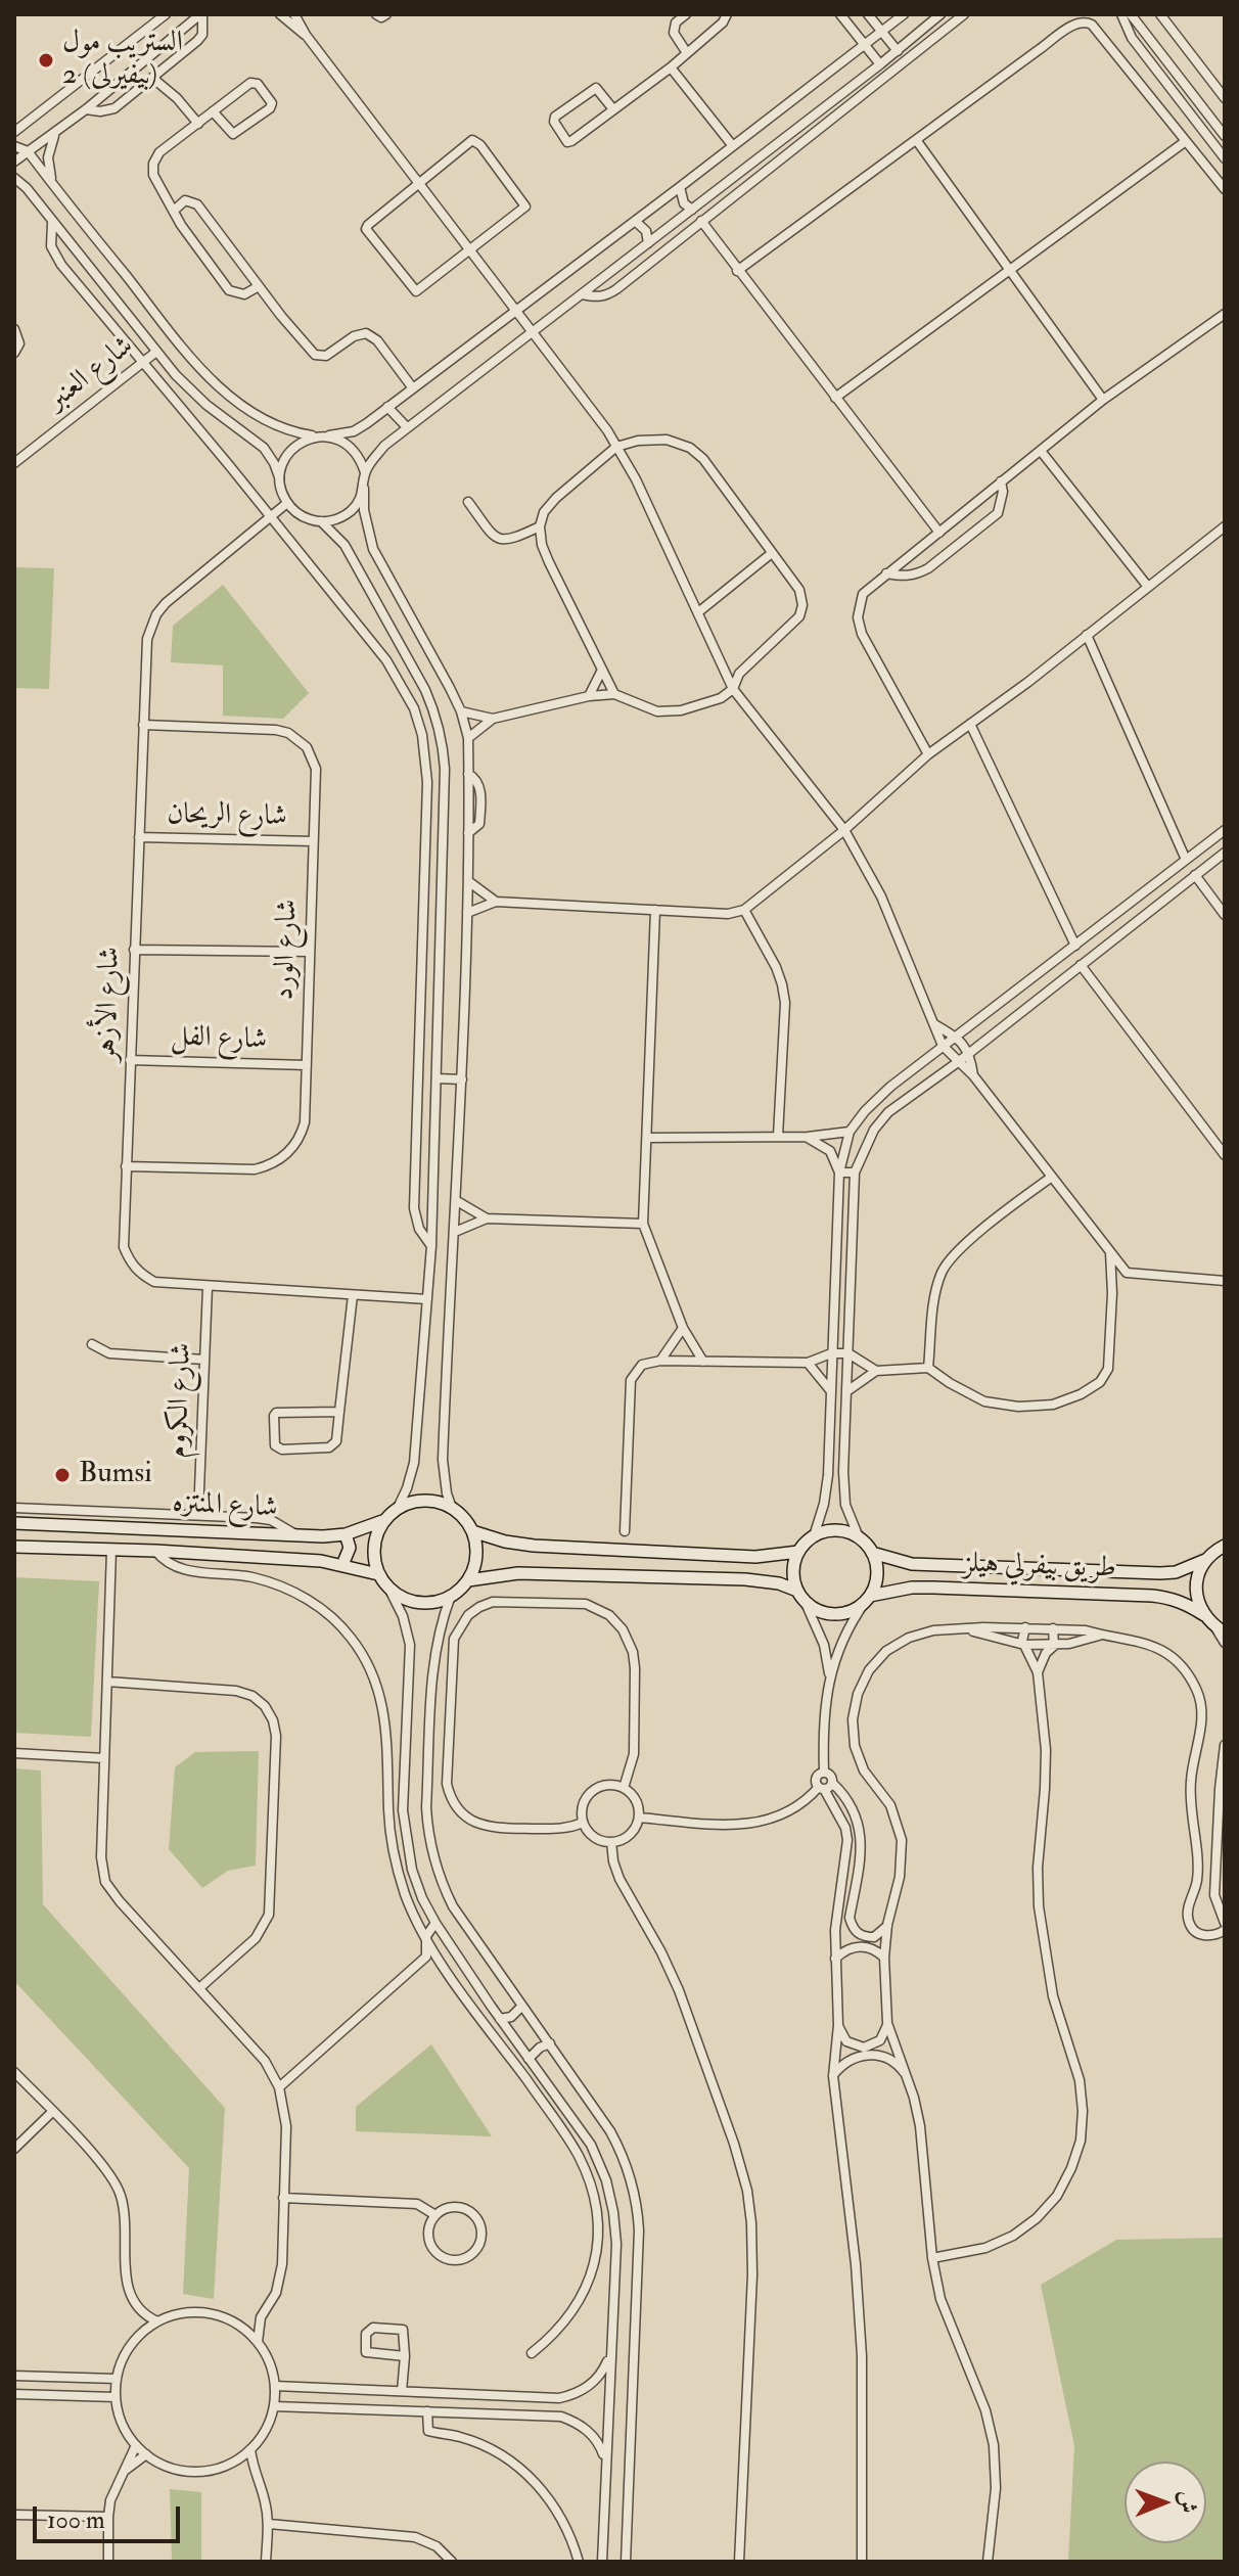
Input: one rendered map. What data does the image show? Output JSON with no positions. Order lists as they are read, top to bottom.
{
  "streets": {
    "street": [
      "شارع العنبر",
      "شارع الريحان",
      "شارع الورد",
      "شارع الأزهر",
      "شارع الفل",
      "شارع الكروم",
      "شارع المنتزه",
      "طريق بيفرلي هيلز"
    ]
  },
  "crossings": [
    ["شارع الريحان", "شارع الورد"],
    ["شارع الريحان", "شارع الأزهر"],
    ["شارع الورد", "شارع الأزهر"],
    ["شارع الورد", "شارع الفل"],
    ["شارع الأزهر", "شارع الفل"],
    ["شارع الأزهر", "شارع الكروم"]
  ],
  "places": ["الستريب مول 2 (بيفيرلى)", "Bumsi"],
  "scale_bar": "100 m",
  "north": "right"
}
